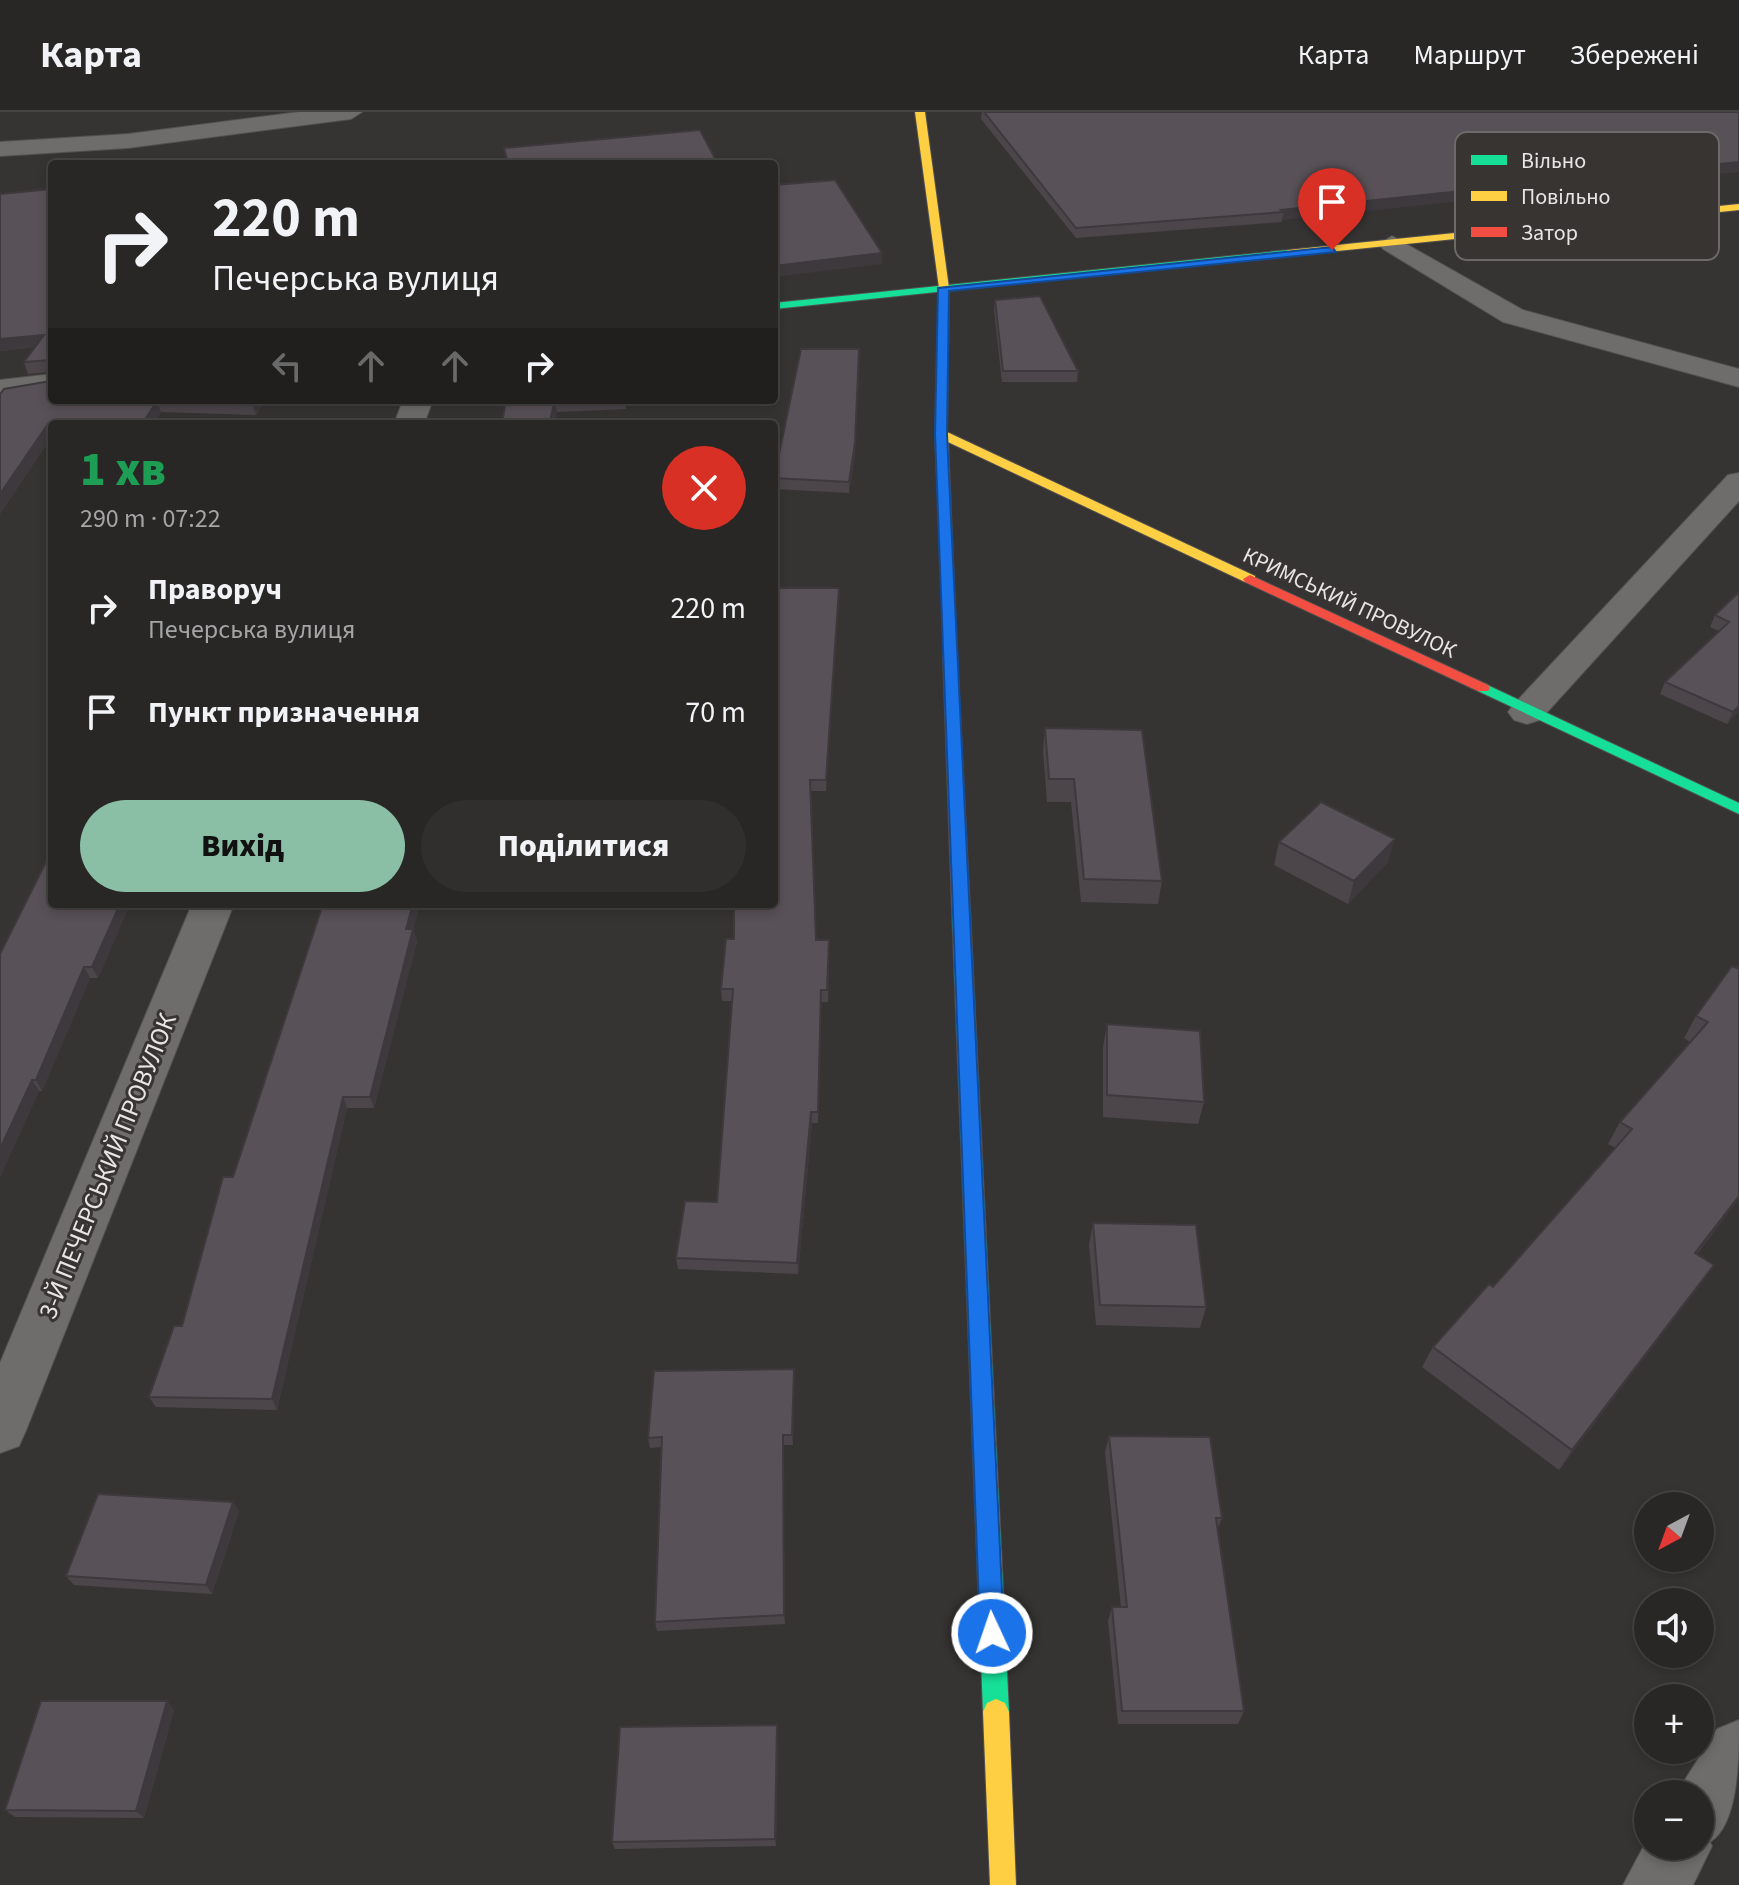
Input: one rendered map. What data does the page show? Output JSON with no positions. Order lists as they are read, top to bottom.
{
  "streets": {
    "street": ["КРИМСЬКИЙ ПРОВУЛОК", "3-Й ПЕЧЕРСЬКИЙ ПРОВУЛОК"]
  },
  "legend": ["Вільно", "Повільно", "Затор"],
  "north": "bottom left",
  "page": {
    "header": "Карта",
    "nav": ["Карта", "Маршрут", "Збережені"],
    "turn": ["220 m", "Печерська вулиця"],
    "heading": ["1 хв", "290 m · 07:22"],
    "list": [
      {
        "name": "Праворуч",
        "note": "Печерська вулиця",
        "value": "220 m"
      },
      {
        "name": "Пункт призначення",
        "value": "70 m"
      }
    ],
    "buttons": ["Вихід", "Поділитися"],
    "map_buttons": ["+", "−"]
  }
}
